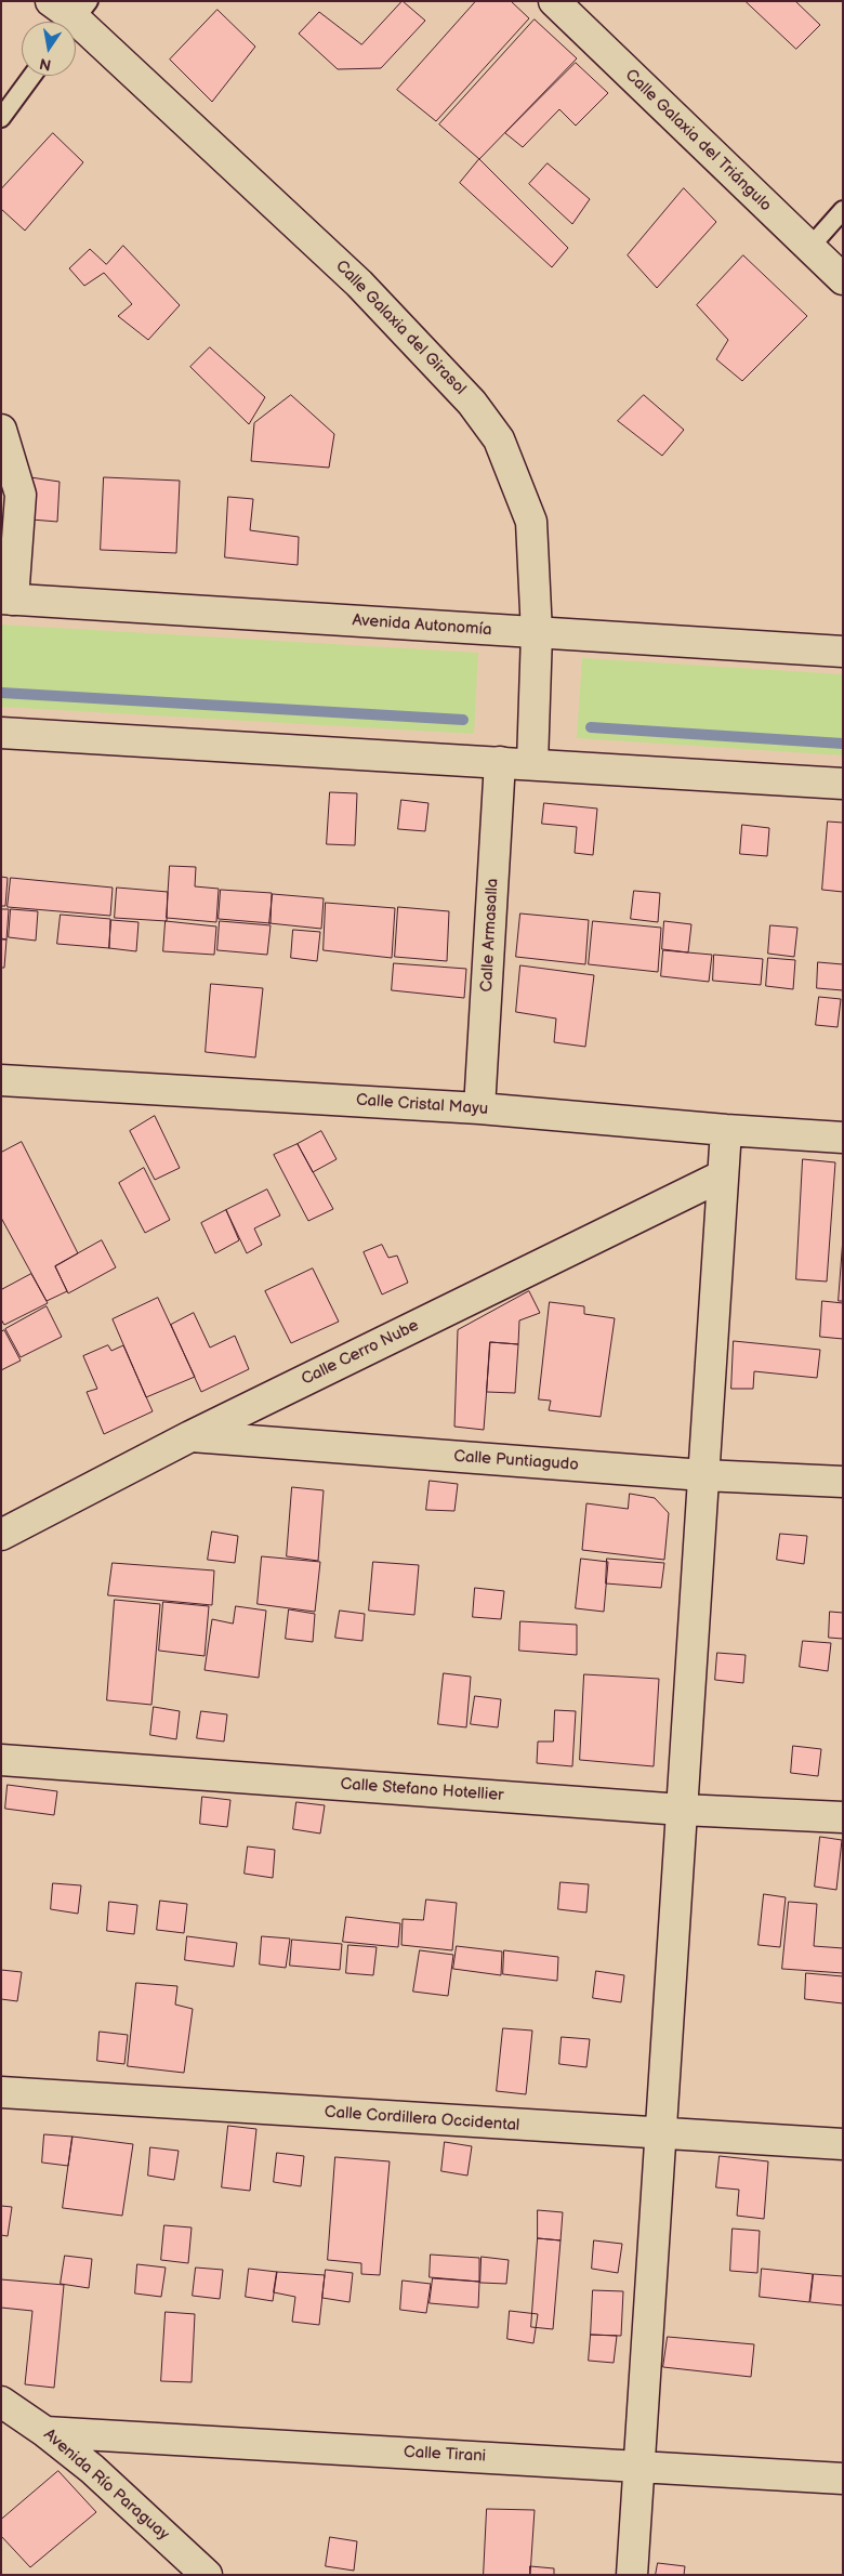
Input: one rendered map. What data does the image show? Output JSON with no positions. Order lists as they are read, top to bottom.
{
  "streets": {
    "street": [
      "Calle Galaxia del Triángulo",
      "Calle Galaxia del Girasol",
      "Avenida Autonomía",
      "Calle Armasalla",
      "Calle Cristal Mayu",
      "Calle Cerro Nube",
      "Calle Puntiagudo",
      "Calle Stefano Hotellier",
      "Calle Cordillera Occidental",
      "Calle Tirani",
      "Avenida Río Paraguay"
    ]
  },
  "crossings": [
    ["Calle Galaxia del Girasol", "Avenida Autonomía"],
    ["Calle Armasalla", "Calle Cristal Mayu"],
    ["Calle Cerro Nube", "Calle Puntiagudo"],
    ["Calle Tirani", "Avenida Río Paraguay"]
  ],
  "north": "bottom"
}
